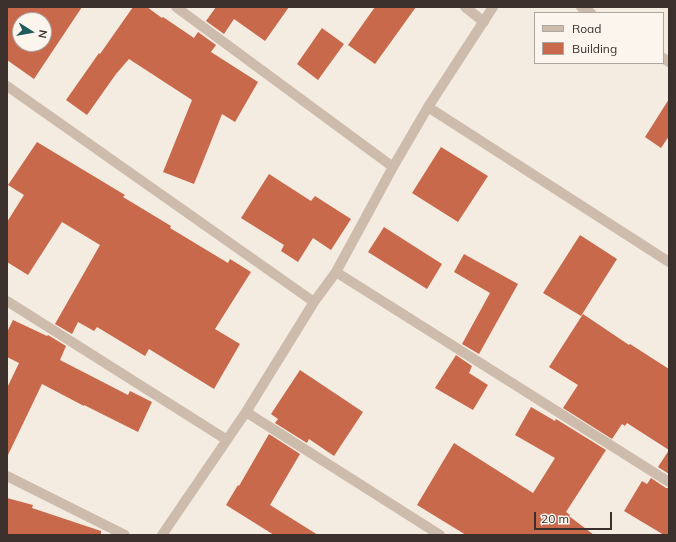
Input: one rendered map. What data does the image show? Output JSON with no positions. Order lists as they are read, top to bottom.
{
  "legend": ["Road", "Building"],
  "scale_bar": "20 m",
  "north": "right"
}
